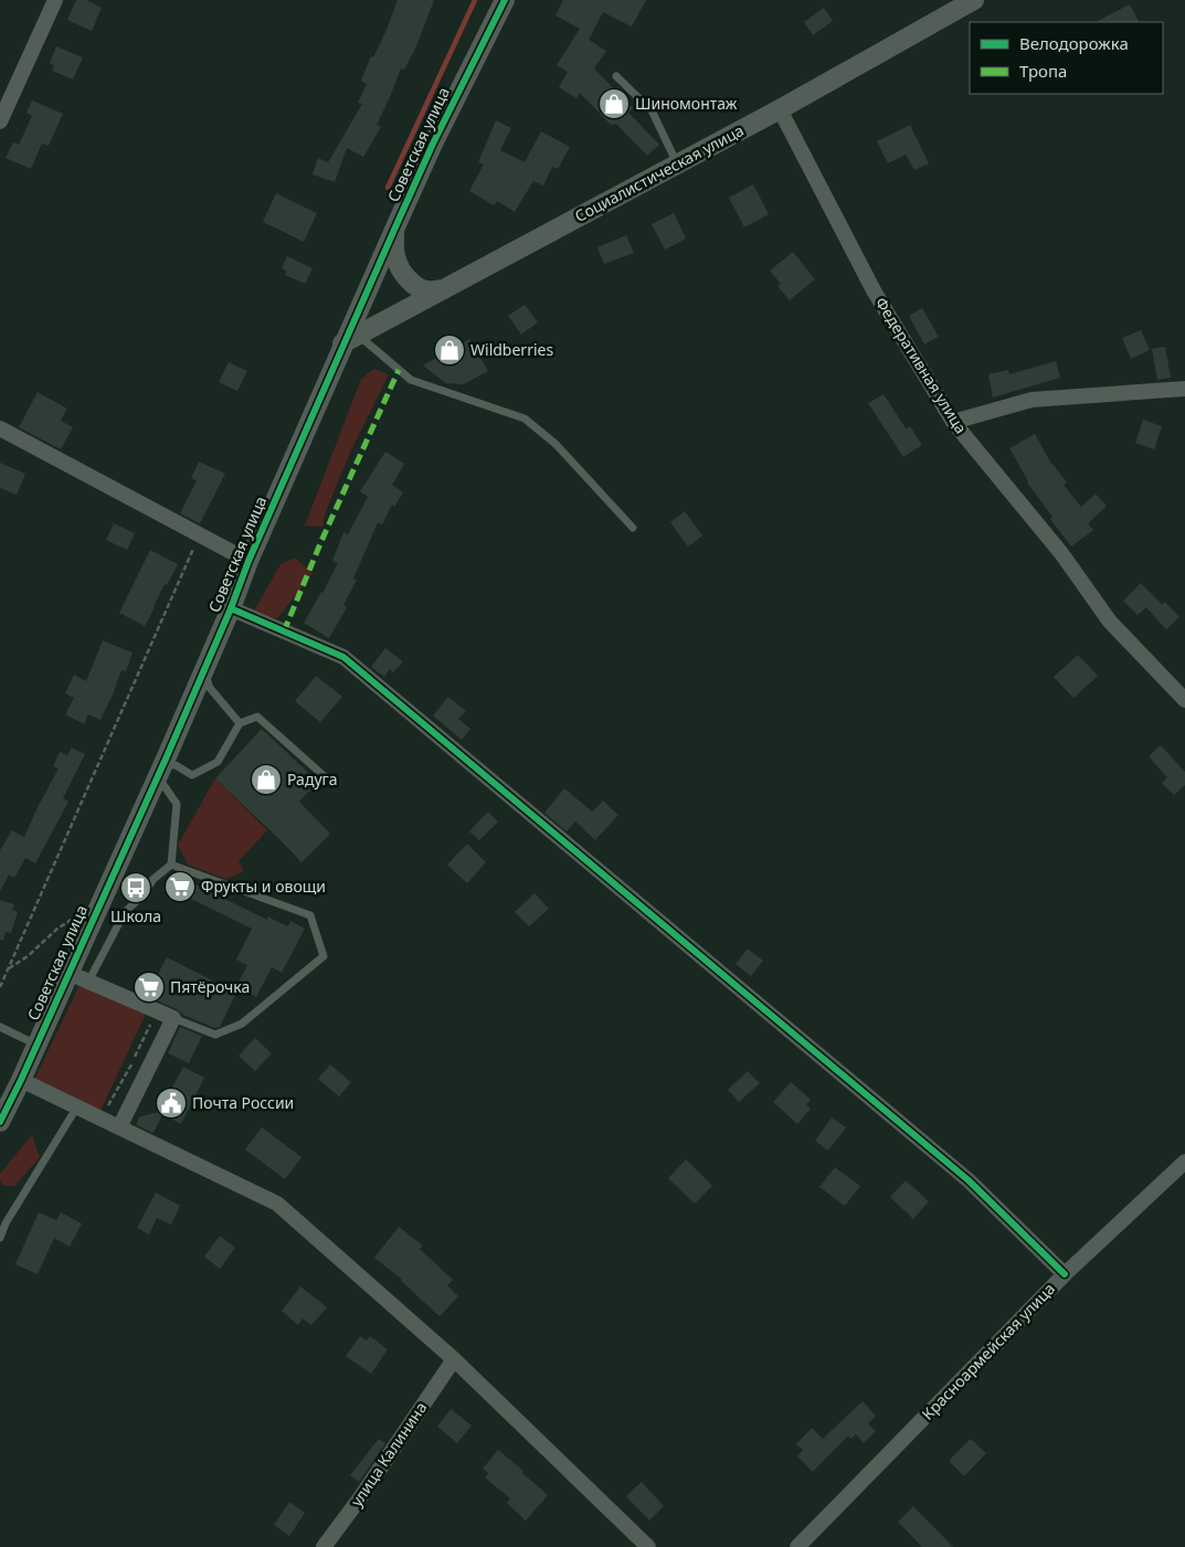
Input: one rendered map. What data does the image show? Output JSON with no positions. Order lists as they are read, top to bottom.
{
  "streets": {
    "street": [
      "Советская улица",
      "Социалистическая улица",
      "Федеративная улица",
      "Красноармейская улица",
      "улица Калинина"
    ]
  },
  "crossings": [
    ["Советская улица", "Социалистическая улица"],
    ["Социалистическая улица", "Федеративная улица"]
  ],
  "places": {
    "shop": ["Шиномонтаж", "Wildberries", "Радуга"],
    "supermarket": ["Фрукты и овощи", "Пятёрочка"],
    "bus stop": ["Школа"],
    "public building": ["Почта России"]
  },
  "legend": ["Велодорожка", "Тропа"]
}
